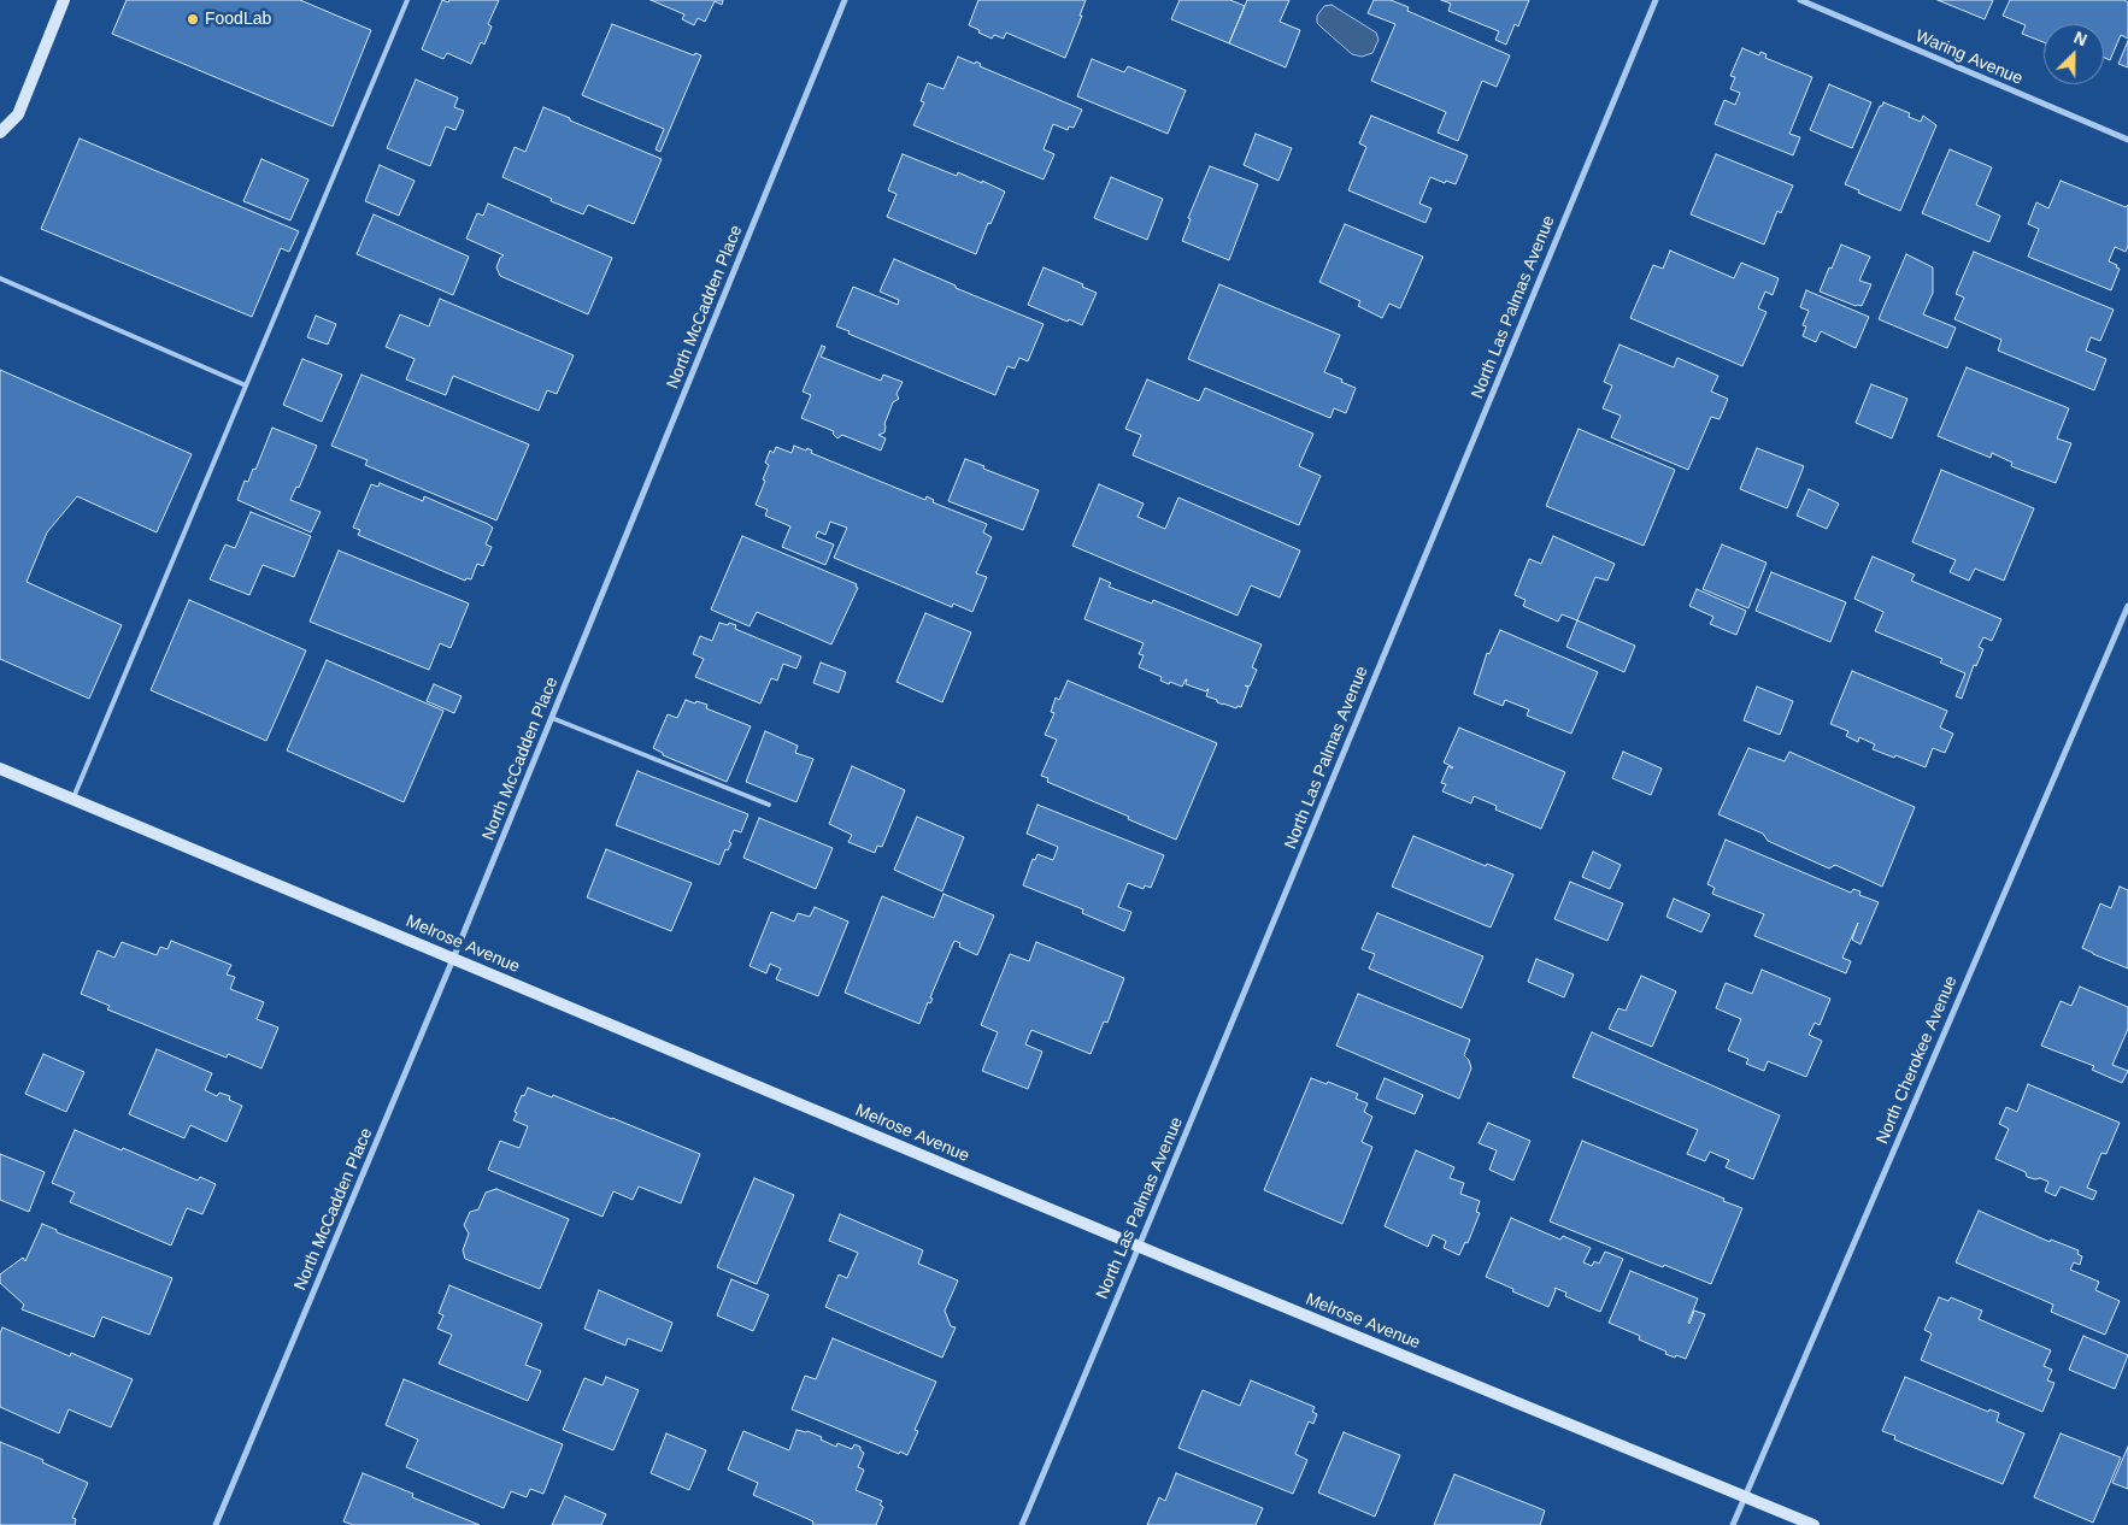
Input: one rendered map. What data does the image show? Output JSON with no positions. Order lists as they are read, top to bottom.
{
  "streets": {
    "main road": ["Melrose Avenue"],
    "street": [
      "Waring Avenue",
      "North McCadden Place",
      "North Las Palmas Avenue",
      "North Cherokee Avenue"
    ]
  },
  "crossings": [
    ["North McCadden Place", "Melrose Avenue"],
    ["North Las Palmas Avenue", "Melrose Avenue"],
    ["Melrose Avenue", "North Cherokee Avenue"]
  ],
  "places": ["FoodLab"],
  "north": "top right"
}
